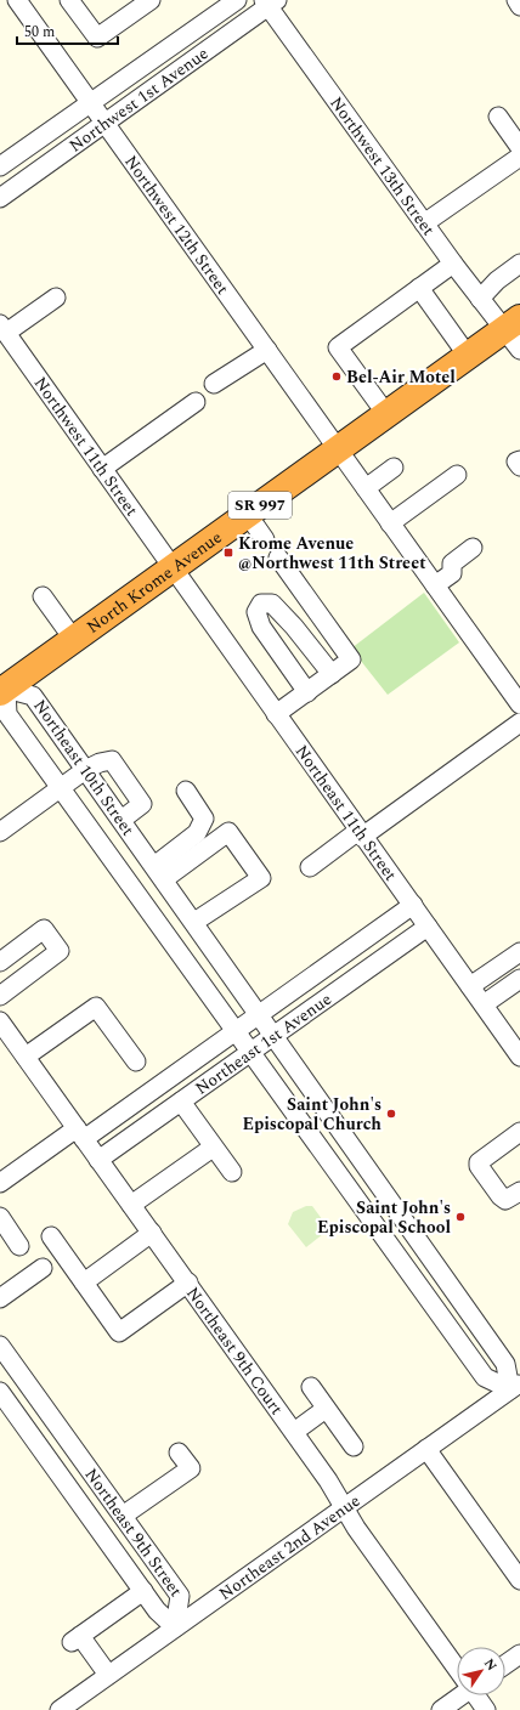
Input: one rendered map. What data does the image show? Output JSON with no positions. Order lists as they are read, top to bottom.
{
  "streets": {
    "highway": ["SR 997", "North Krome Avenue"],
    "street": [
      "Northwest 1st Avenue",
      "Northwest 13th Street",
      "Northwest 12th Street",
      "Northwest 11th Street",
      "Northeast 10th Street",
      "Northeast 11th Street",
      "Northeast 1st Avenue",
      "Northeast 9th Court",
      "Northeast 9th Street",
      "Northeast 2nd Avenue"
    ]
  },
  "crossings": [
    ["Northwest 1st Avenue", "Northwest 13th Street"],
    ["Northwest 1st Avenue", "Northwest 12th Street"],
    ["Northwest 13th Street", "North Krome Avenue"],
    ["Northwest 12th Street", "North Krome Avenue"],
    ["Northwest 11th Street", "North Krome Avenue"],
    ["Northwest 11th Street", "Northeast 11th Street"],
    ["North Krome Avenue", "Northeast 10th Street"],
    ["North Krome Avenue", "Northeast 11th Street"],
    ["Northeast 10th Street", "Northeast 1st Avenue"],
    ["Northeast 10th Street", "Northeast 2nd Avenue"],
    ["Northeast 11th Street", "Northeast 1st Avenue"],
    ["Northeast 1st Avenue", "Northeast 9th Court"],
    ["Northeast 9th Court", "Northeast 2nd Avenue"],
    ["Northeast 9th Street", "Northeast 2nd Avenue"]
  ],
  "places": {
    "other": ["Bel-Air Motel", "Saint John's Episcopal Church", "Saint John's Episcopal School"],
    "transit": ["Krome Avenue @Northwest 11th Street"]
  },
  "scale_bar": "50 m",
  "north": "top right"
}
